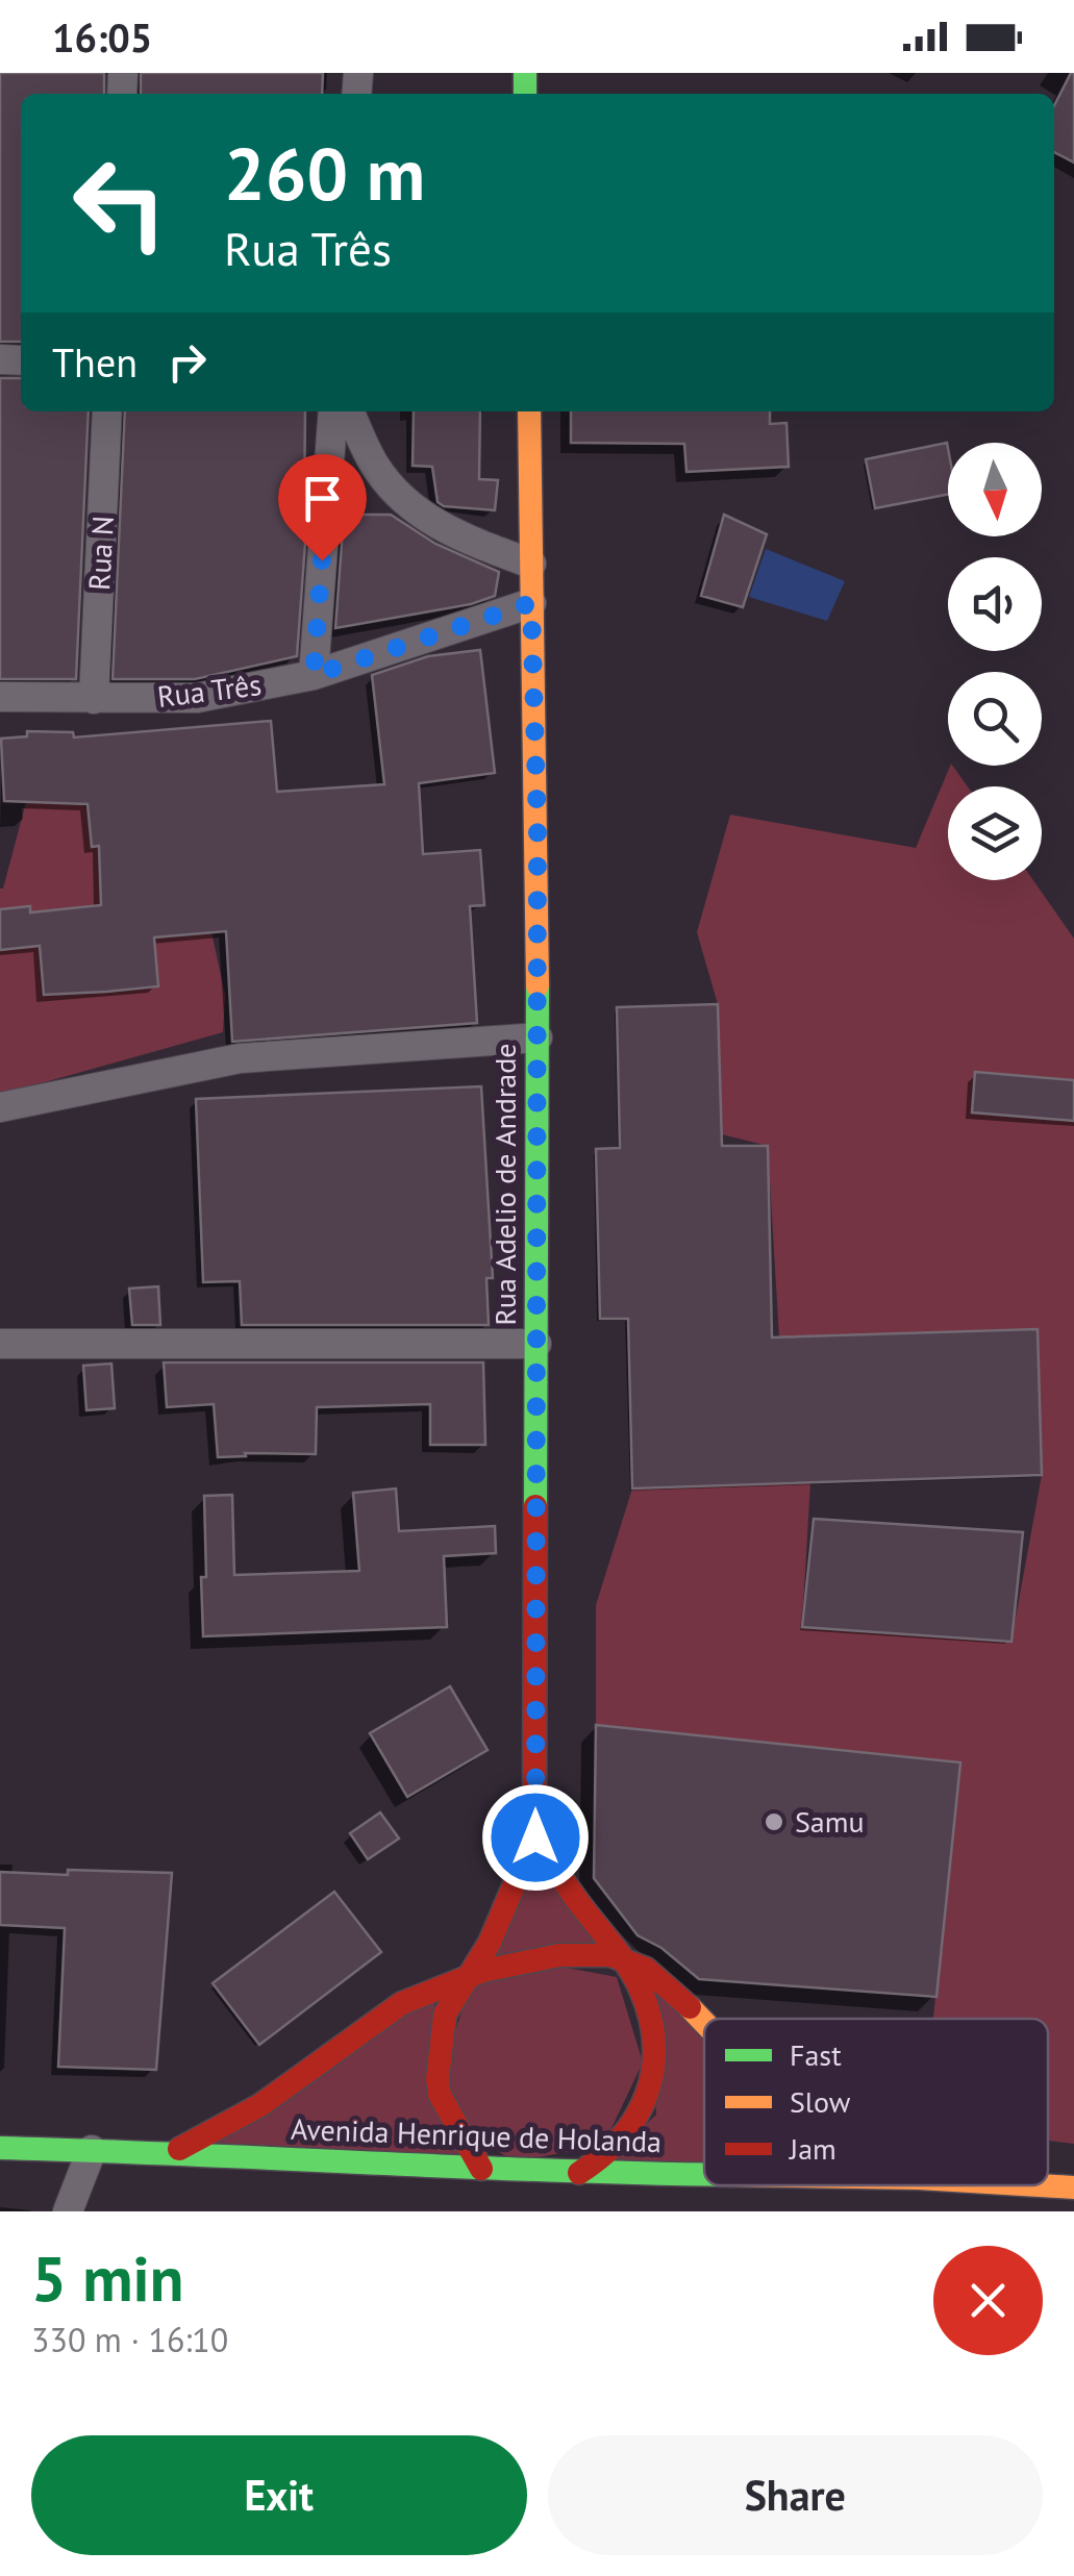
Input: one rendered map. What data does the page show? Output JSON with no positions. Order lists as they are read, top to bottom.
{
  "streets": {
    "main road": ["Rua Adelio de Andrade", "Avenida Henrique de Holanda"],
    "street": ["Rua N", "Rua Três"]
  },
  "crossings": [
    ["Rua N", "Rua Três"],
    ["Rua Três", "Rua Adelio de Andrade"]
  ],
  "places": ["Samu"],
  "legend": ["Fast", "Slow", "Jam"],
  "north": "bottom",
  "page": {
    "status": "16:05",
    "turn": ["260 m", "Rua Três"],
    "then": "Then",
    "heading": ["5 min", "330 m · 16:10"],
    "buttons": ["Exit", "Share"]
  }
}
